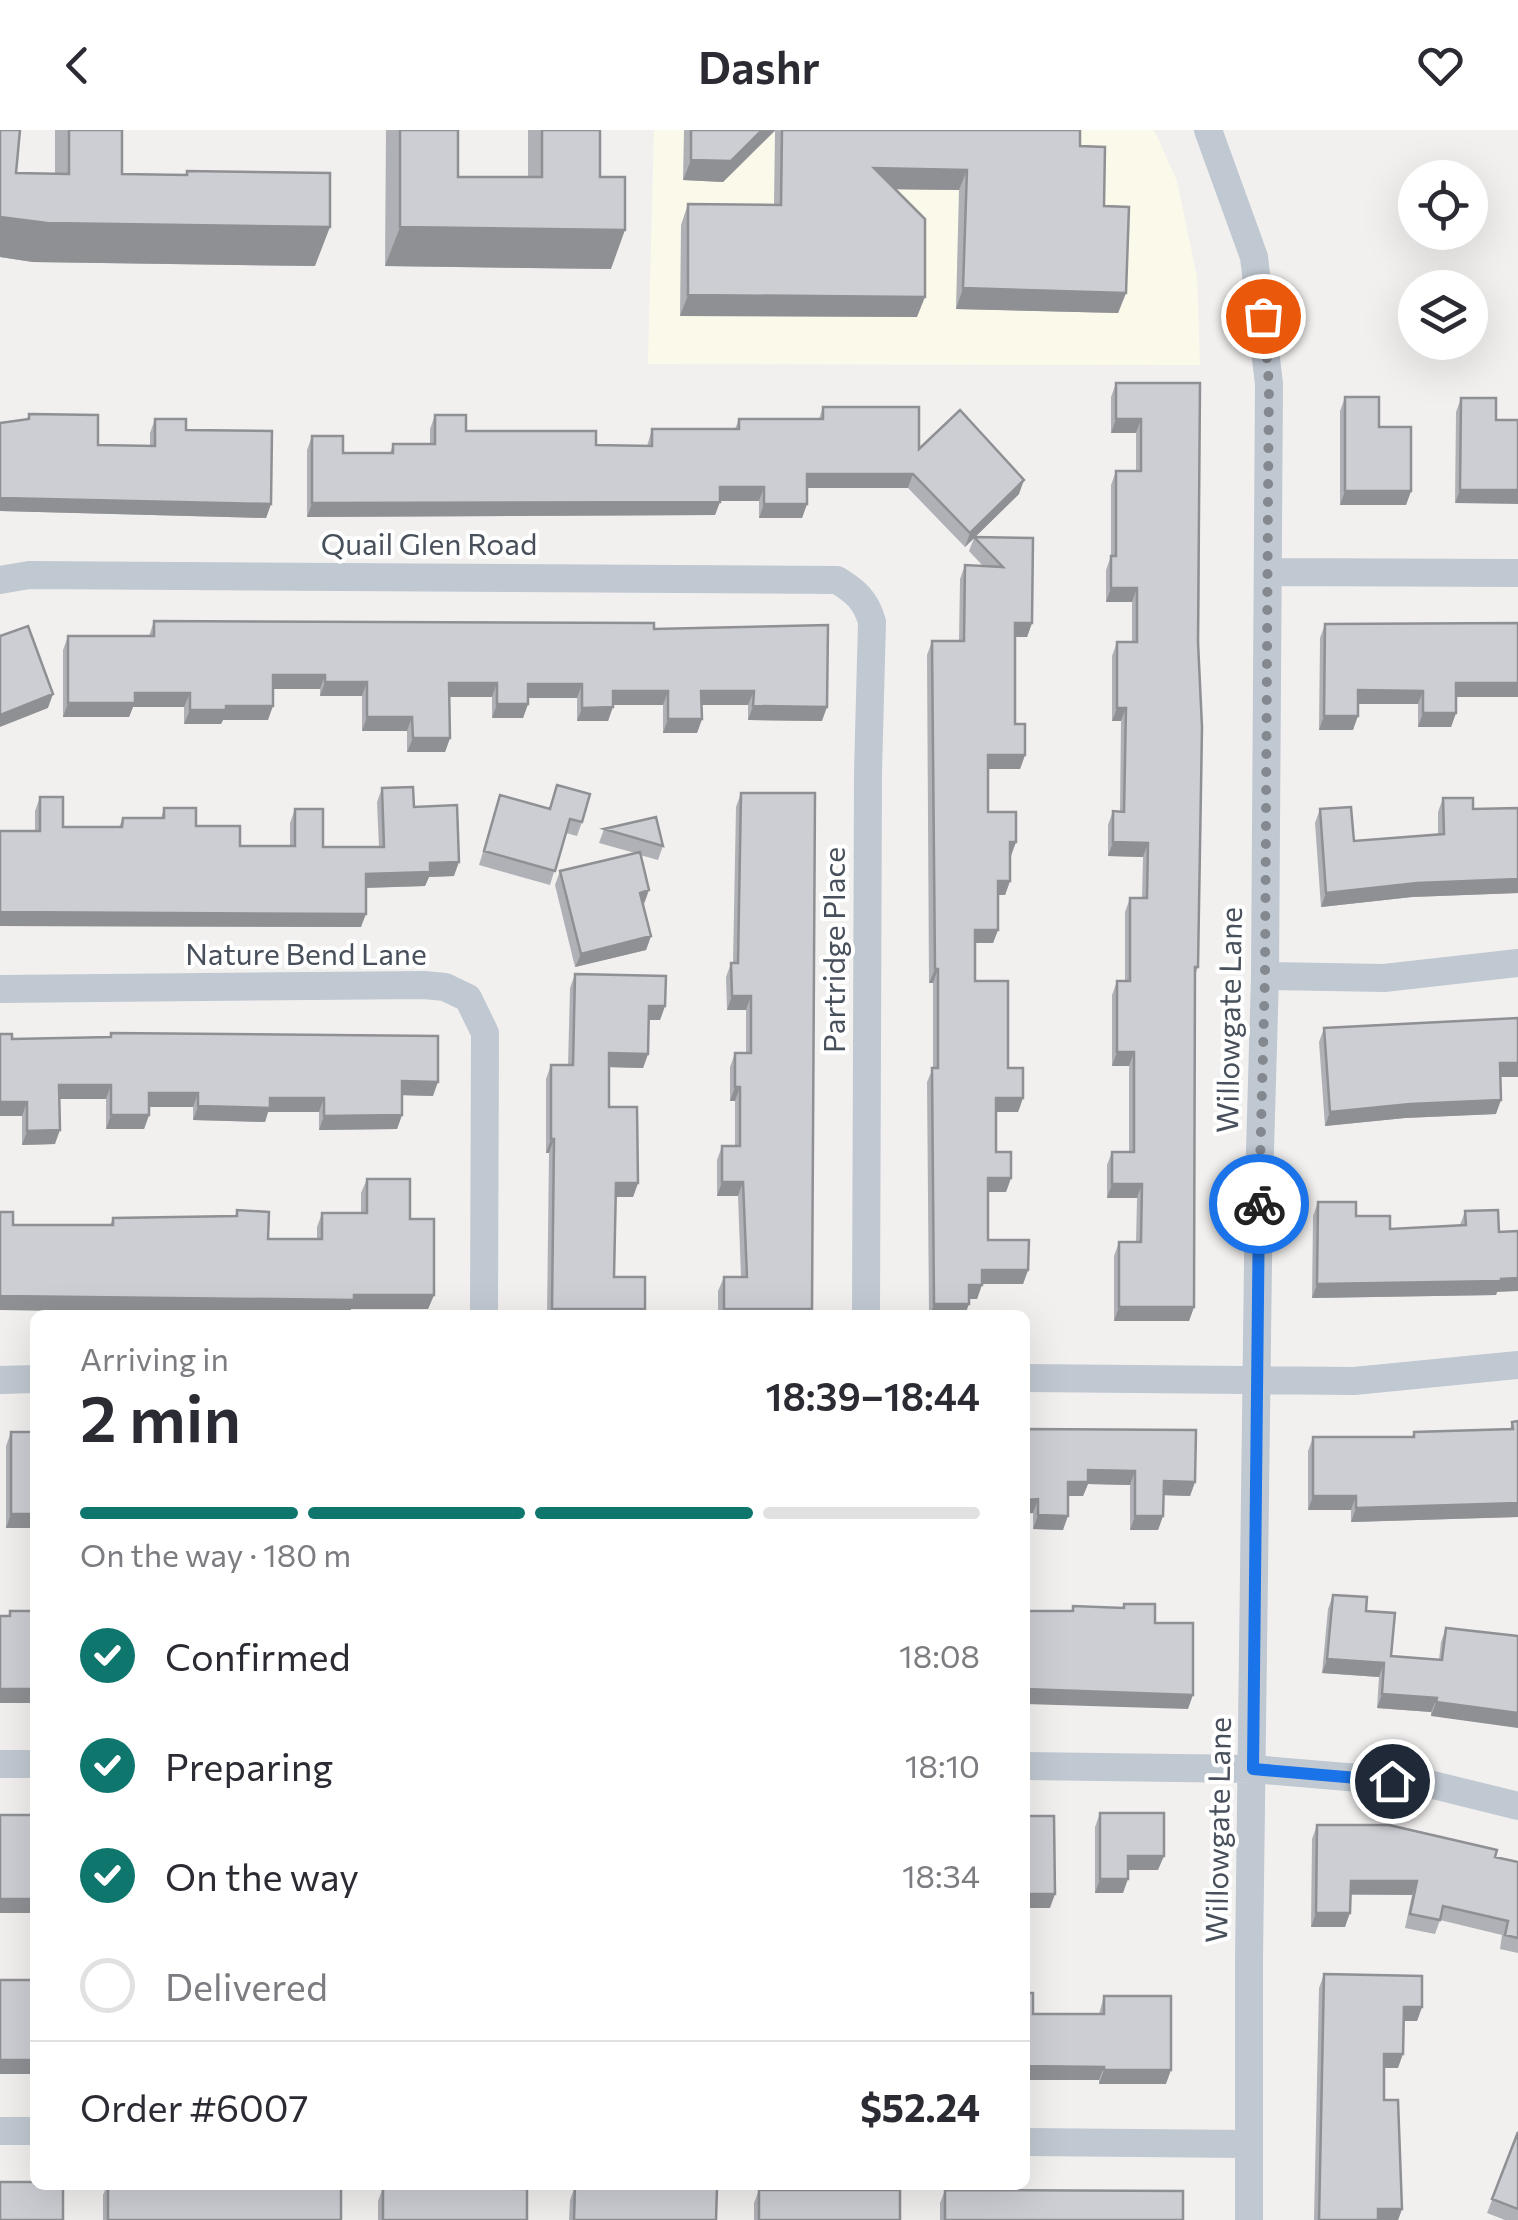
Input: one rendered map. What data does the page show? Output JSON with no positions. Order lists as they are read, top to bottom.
{
  "streets": {
    "street": [
      "Quail Glen Road",
      "Partridge Place",
      "Nature Bend Lane",
      "Willowgate Lane"
    ]
  },
  "crossings": [
    ["Quail Glen Road", "Partridge Place"]
  ],
  "page": {
    "header": "Dashr",
    "heading": ["2 min", "Arriving in", "18:39–18:44"],
    "panel": ["Order #6007", "$52.24"],
    "bar": "On the way · 180 m",
    "list": [
      ["Confirmed", "18:08"],
      ["Preparing", "18:10"],
      ["On the way", "18:34"],
      "Delivered"
    ]
  }
}
